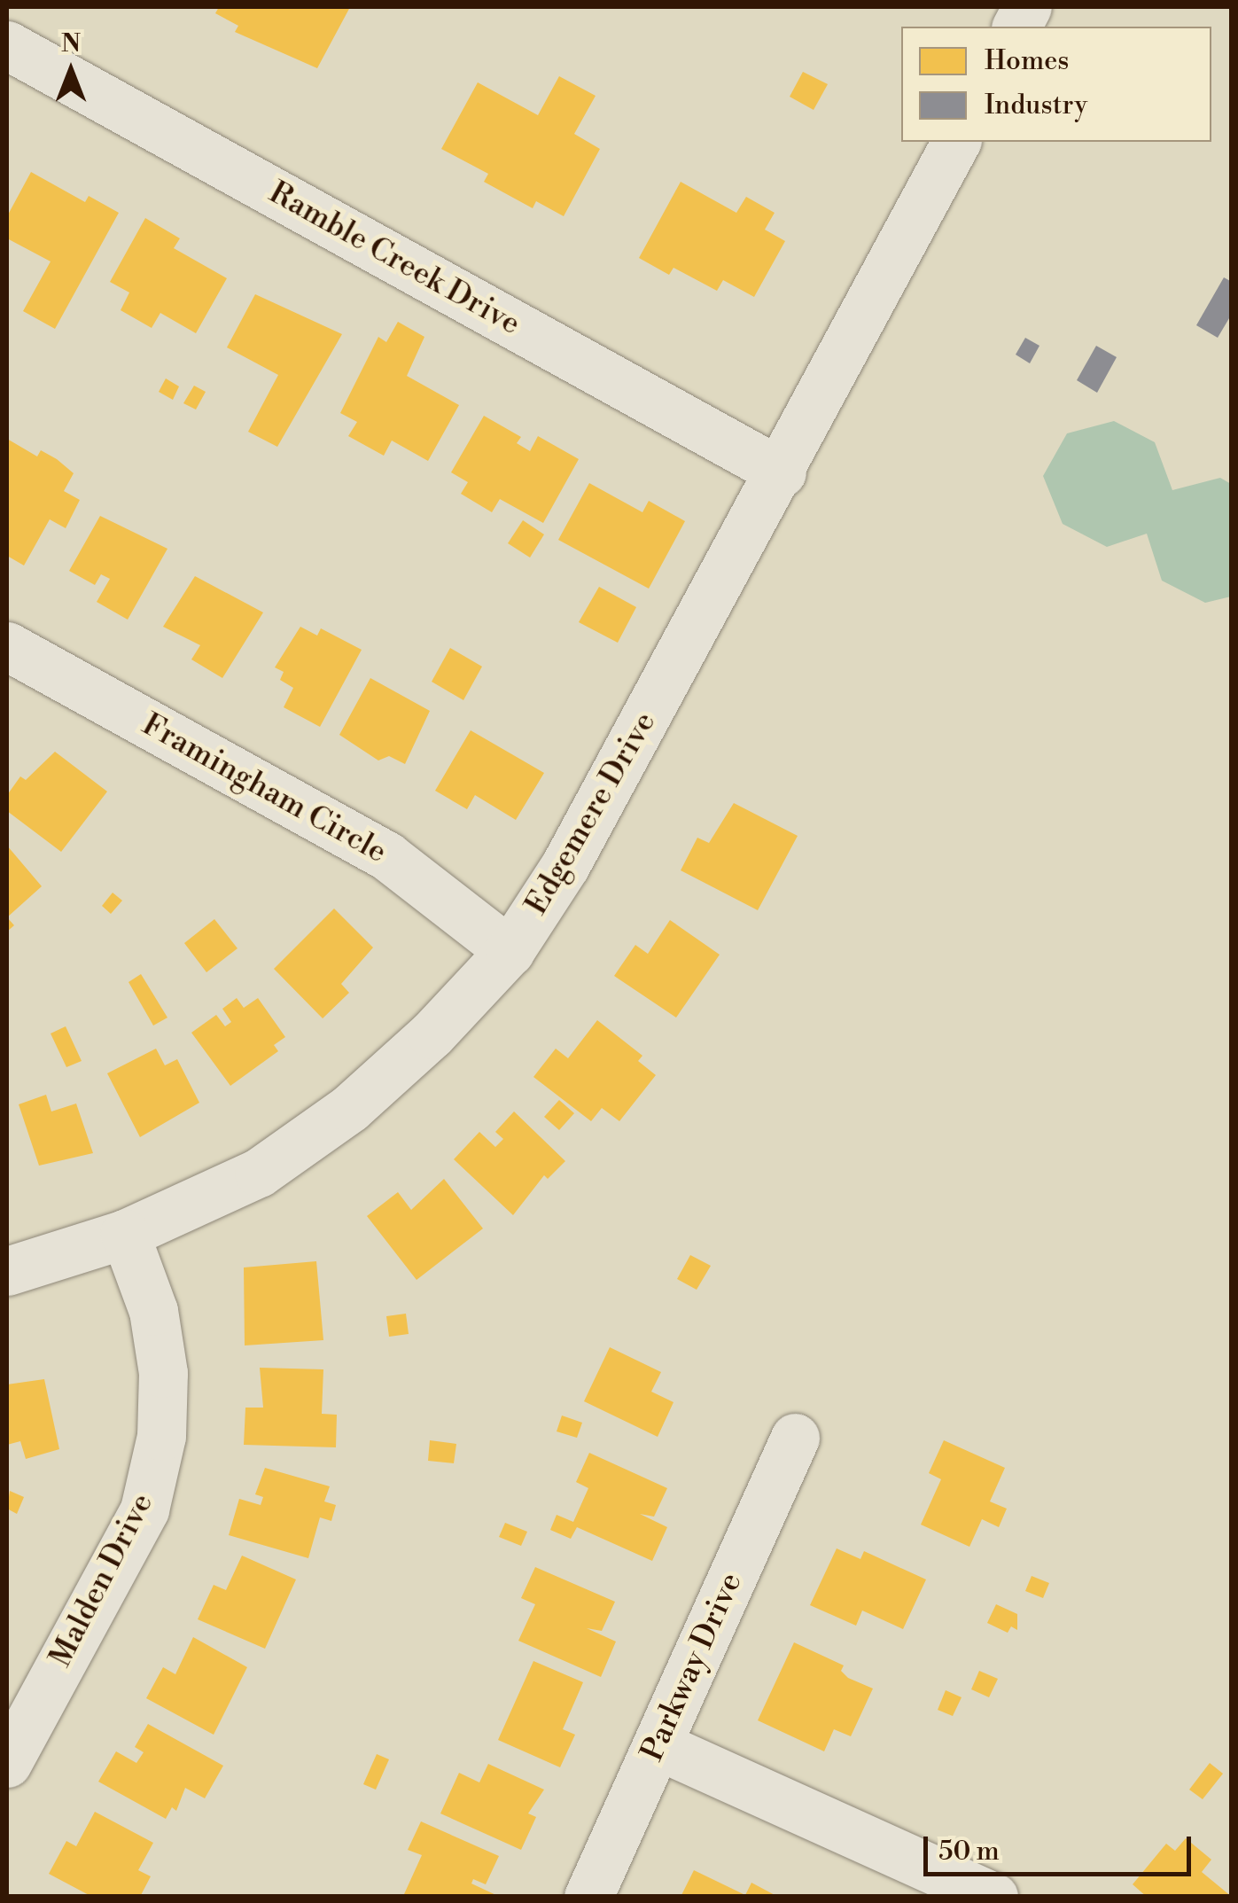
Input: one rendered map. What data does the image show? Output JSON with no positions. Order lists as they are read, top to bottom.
{
  "streets": {
    "street": [
      "Ramble Creek Drive",
      "Framingham Circle",
      "Edgemere Drive",
      "Malden Drive",
      "Parkway Drive"
    ]
  },
  "crossings": [
    ["Ramble Creek Drive", "Edgemere Drive"],
    ["Framingham Circle", "Edgemere Drive"],
    ["Edgemere Drive", "Malden Drive"]
  ],
  "legend": ["Homes", "Industry"],
  "scale_bar": "50 m",
  "north": "top"
}
